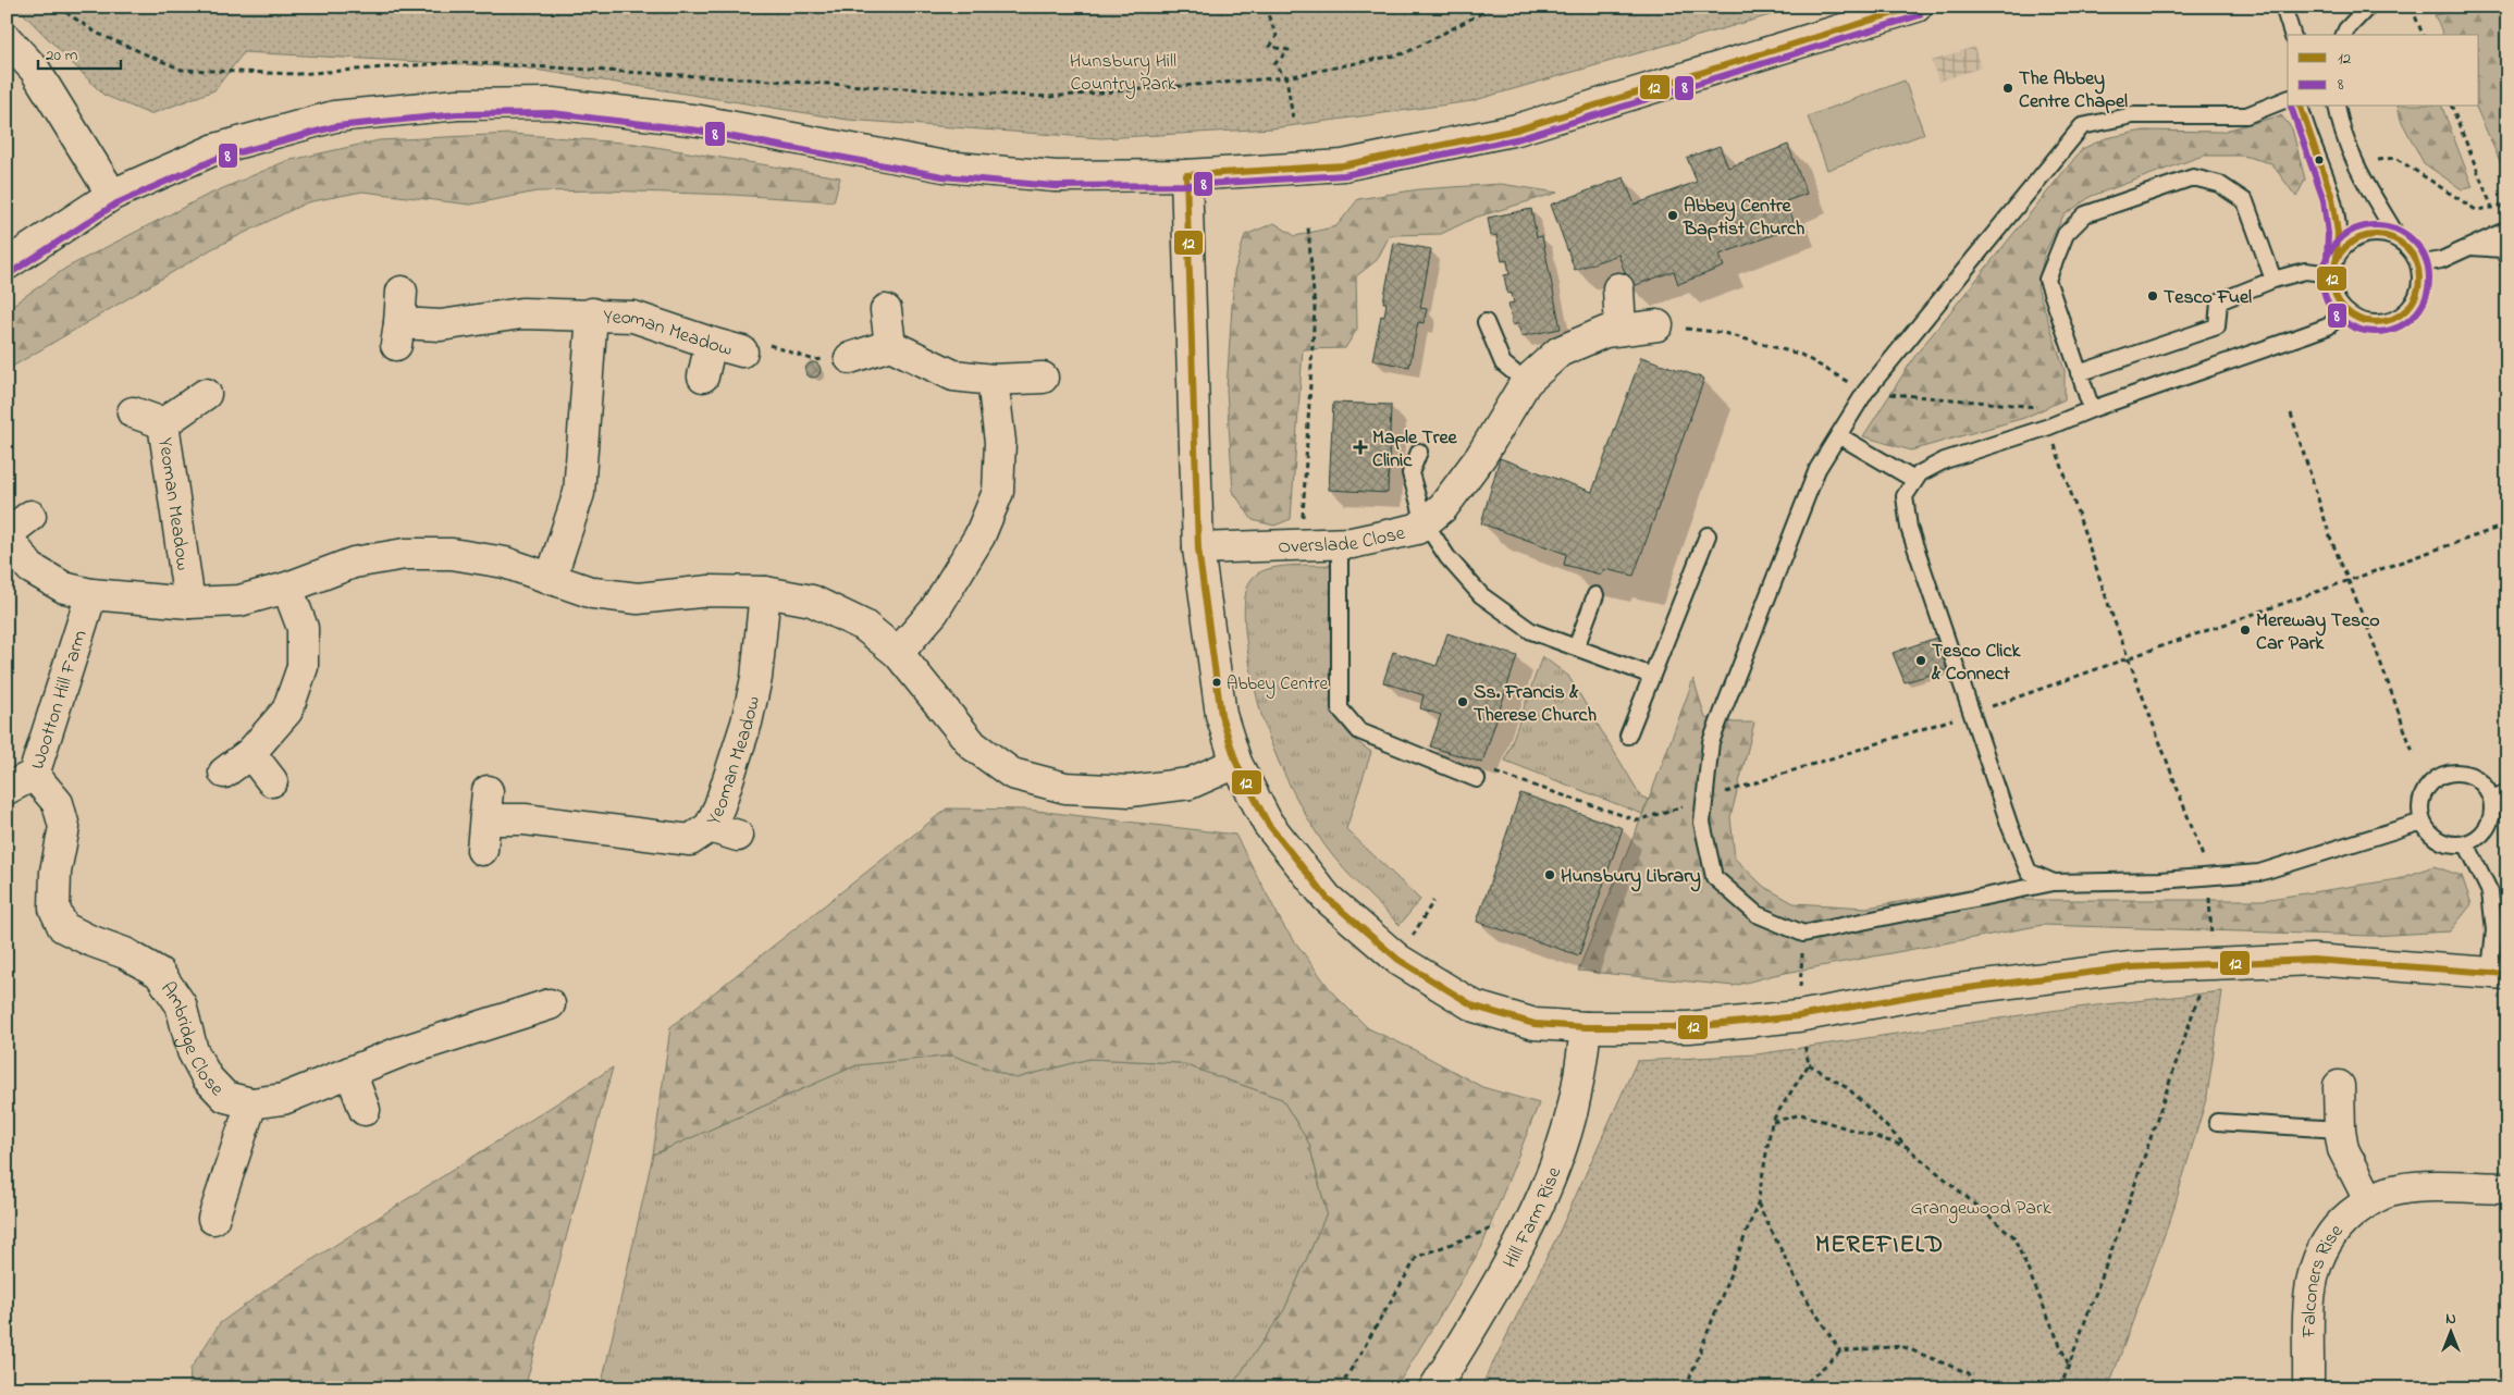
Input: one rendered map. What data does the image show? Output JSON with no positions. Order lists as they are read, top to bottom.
{
  "streets": {
    "street": [
      "Yeoman Meadow",
      "Overslade Close",
      "Wootton Hill Farm",
      "Ambridge Close",
      "Hill Farm Rise",
      "Falconers Rise"
    ]
  },
  "crossings": [
    ["Wootton Hill Farm", "Ambridge Close"]
  ],
  "districts": ["MEREFIELD"],
  "parks": ["Hunsbury Hill Country Park", "Grangewood Park"],
  "places": {
    "other": [
      "The Abbey Centre Chapel",
      "Abbey Centre Baptist Church",
      "Tesco Fuel",
      "Mereway Tesco Car Park",
      "Tesco Click & Connect",
      "Abbey Centre",
      "Ss. Francis & Therese Church",
      "Hunsbury Library"
    ],
    "health": ["Maple Tree Clinic"]
  },
  "lines": ["transit line 12", "transit line 8"],
  "legend": ["12", "8"],
  "scale_bar": "20 m",
  "north": "top"
}
